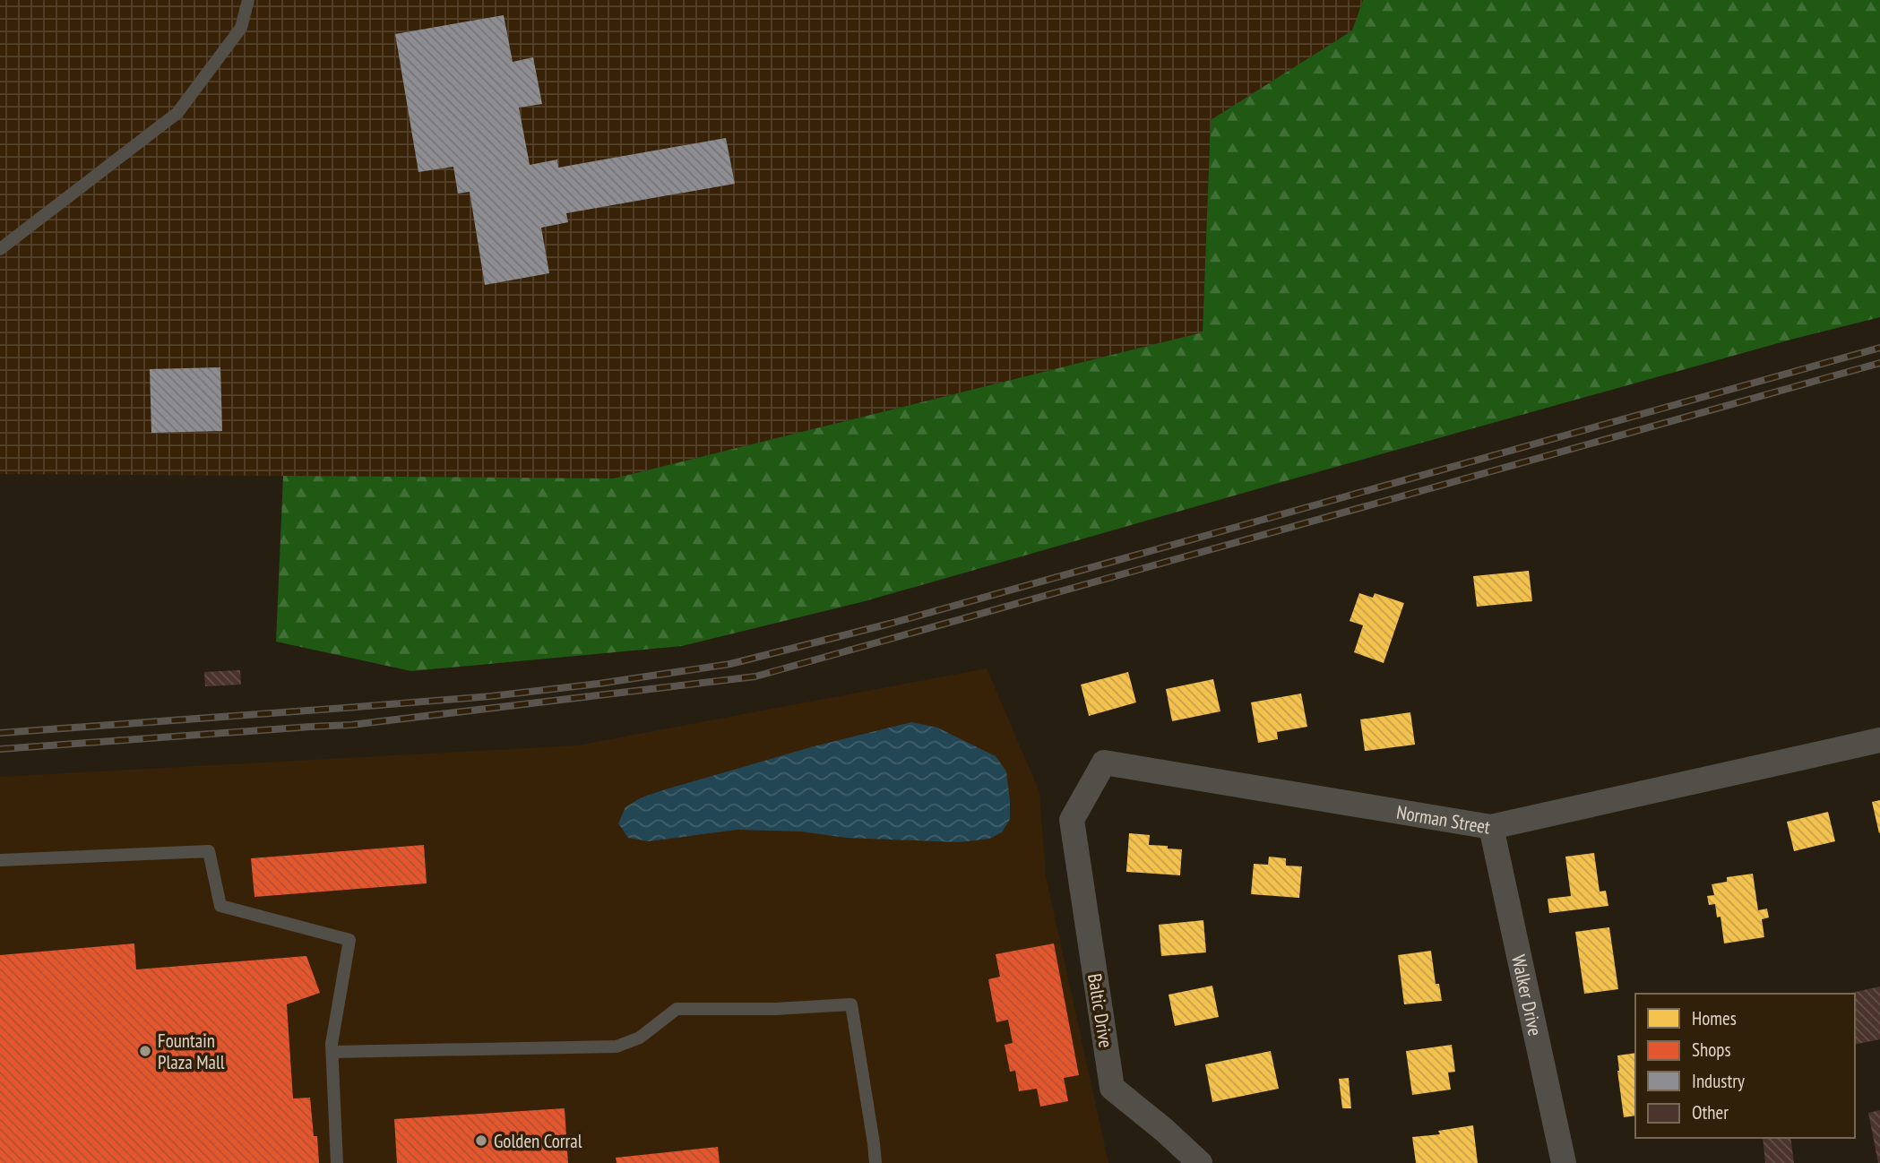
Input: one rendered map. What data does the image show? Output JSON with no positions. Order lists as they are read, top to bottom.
{
  "streets": {
    "street": ["Norman Street", "Walker Drive", "Baltic Drive"]
  },
  "crossings": [
    ["Norman Street", "Walker Drive"],
    ["Norman Street", "Baltic Drive"]
  ],
  "places": ["Fountain Plaza Mall", "Golden Corral"],
  "legend": [
    "Homes",
    "Shops",
    "Industry",
    "Other"
  ]
}
